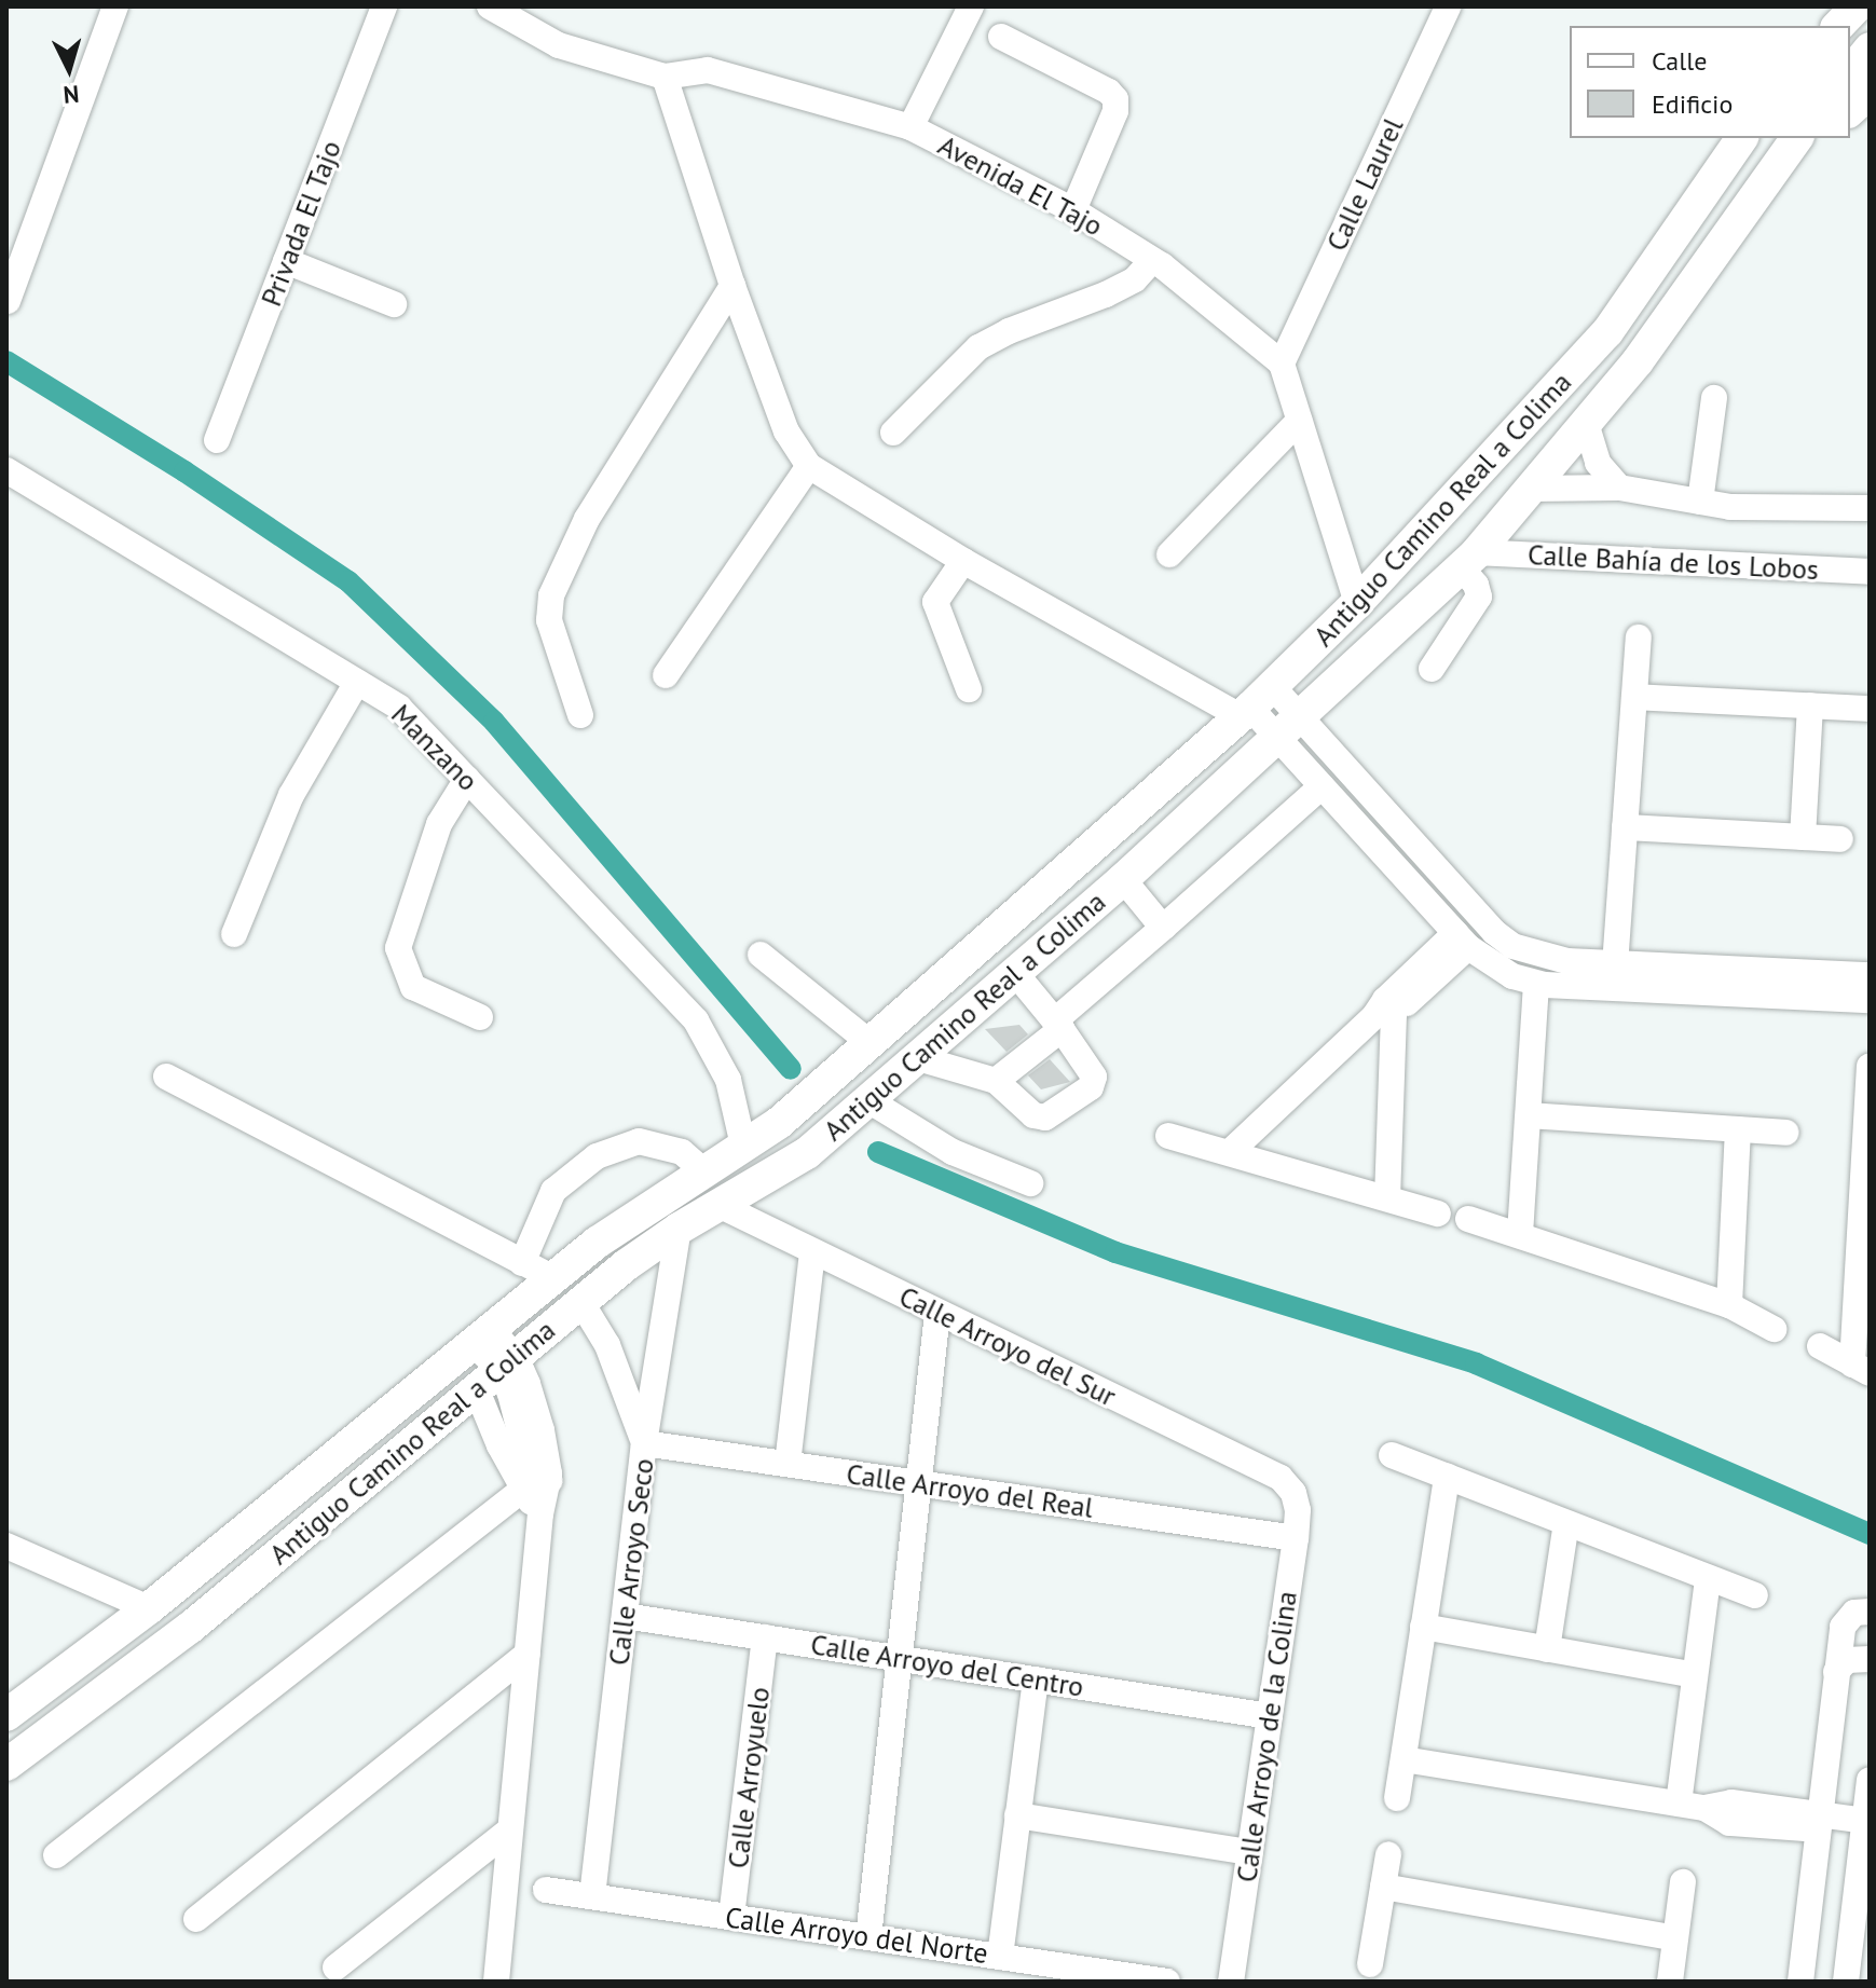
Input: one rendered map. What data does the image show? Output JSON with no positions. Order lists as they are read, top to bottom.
{
  "streets": {
    "main road": ["Antiguo Camino Real a Colima"],
    "street": [
      "Calle Laurel",
      "Avenida El Tajo",
      "Privada El Tajo",
      "Calle Bahía de los Lobos",
      "Manzano",
      "Calle Arroyo del Sur",
      "Calle Arroyo del Real",
      "Calle Arroyo Seco",
      "Calle Arroyo del Centro",
      "Calle Arroyo de la Colina",
      "Calle Arroyuelo",
      "Calle Arroyo del Norte"
    ]
  },
  "crossings": [
    ["Calle Laurel", "Avenida El Tajo"],
    ["Antiguo Camino Real a Colima", "Calle Bahía de los Lobos"],
    ["Antiguo Camino Real a Colima", "Manzano"],
    ["Antiguo Camino Real a Colima", "Calle Arroyo del Sur"],
    ["Antiguo Camino Real a Colima", "Calle Arroyo Seco"],
    ["Calle Arroyo del Sur", "Calle Arroyo de la Colina"],
    ["Calle Arroyo del Real", "Calle Arroyo Seco"],
    ["Calle Arroyo del Real", "Calle Arroyo de la Colina"],
    ["Calle Arroyo Seco", "Calle Arroyo del Centro"],
    ["Calle Arroyo Seco", "Calle Arroyo del Norte"],
    ["Calle Arroyo del Centro", "Calle Arroyo de la Colina"],
    ["Calle Arroyo del Centro", "Calle Arroyuelo"],
    ["Calle Arroyuelo", "Calle Arroyo del Norte"]
  ],
  "legend": ["Calle", "Edificio"],
  "north": "bottom"
}
